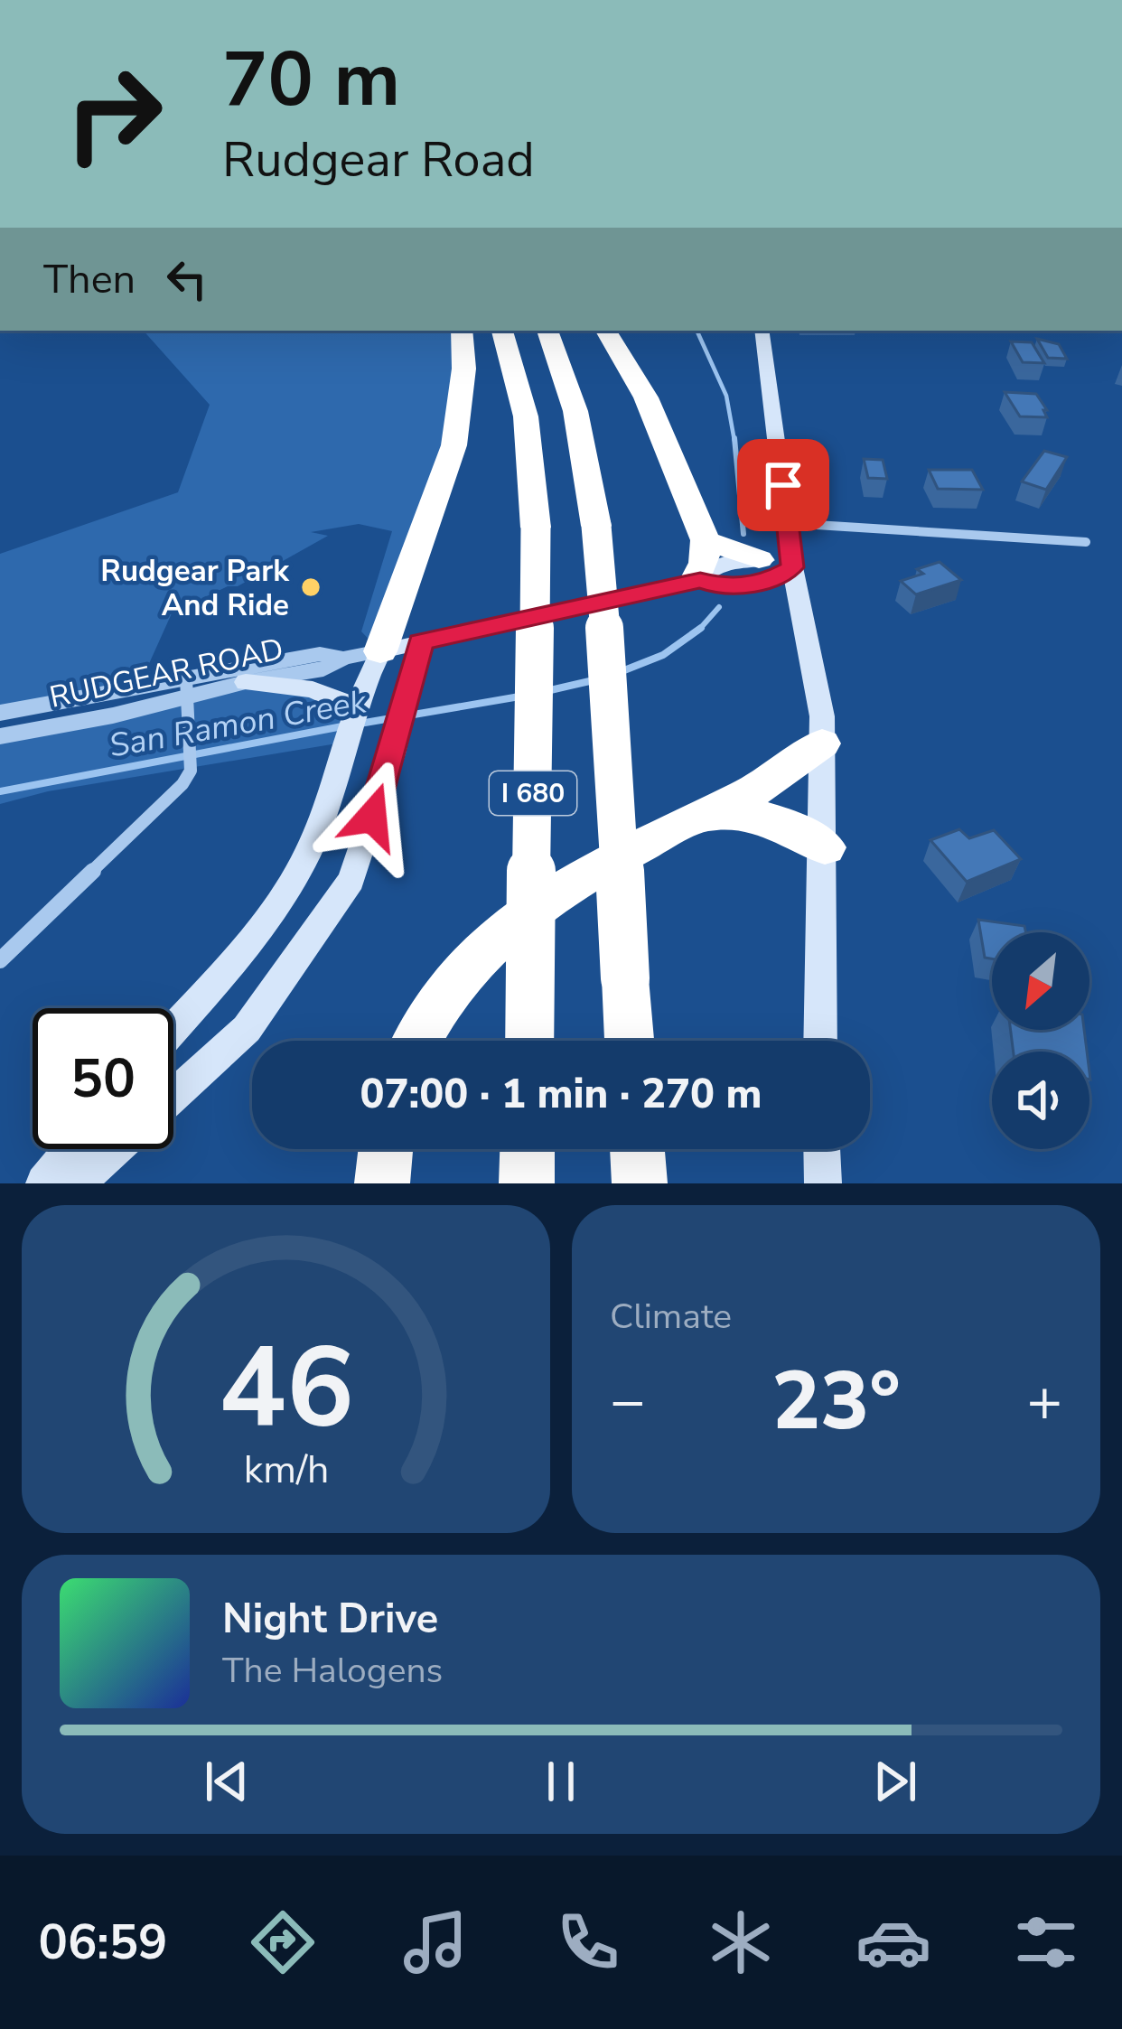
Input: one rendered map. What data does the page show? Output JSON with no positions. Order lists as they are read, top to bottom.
{
  "streets": {
    "highway": ["I 680"],
    "main road": ["RUDGEAR ROAD"]
  },
  "water": ["San Ramon Creek"],
  "places": ["Rudgear Park And Ride"],
  "north": "bottom left",
  "page": {
    "turn": ["70 m", "Rudgear Road"],
    "then": "Then",
    "limit": "50",
    "trip": "07:00 · 1 min · 270 m",
    "tile": "Climate",
    "heat": ["−", "23°", "+"],
    "song": ["Night Drive", "The Halogens"],
    "tabs": "06:59",
    "gauge": ["46", "km/h"]
  }
}
